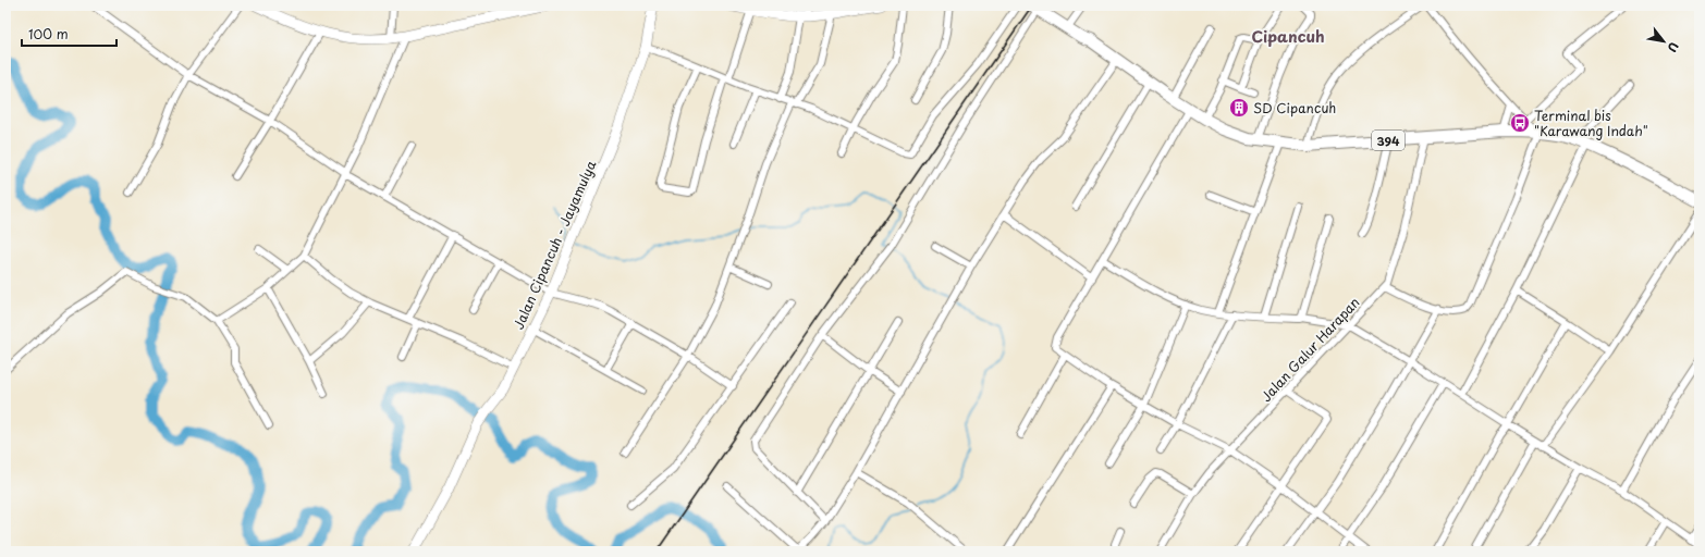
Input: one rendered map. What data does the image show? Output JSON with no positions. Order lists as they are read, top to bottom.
{
  "streets": {
    "main road": ["394"],
    "street": ["Jalan Cipancuh - Jayamulya", "Jalan Galur Harapan"]
  },
  "crossings": [
    ["394", "Jalan Galur Harapan"]
  ],
  "districts": ["Cipancuh"],
  "places": {
    "building": ["SD Cipancuh"],
    "bus stop": ["Terminal bis \"Karawang Indah\""]
  },
  "scale_bar": "100 m",
  "north": "bottom right"
}
